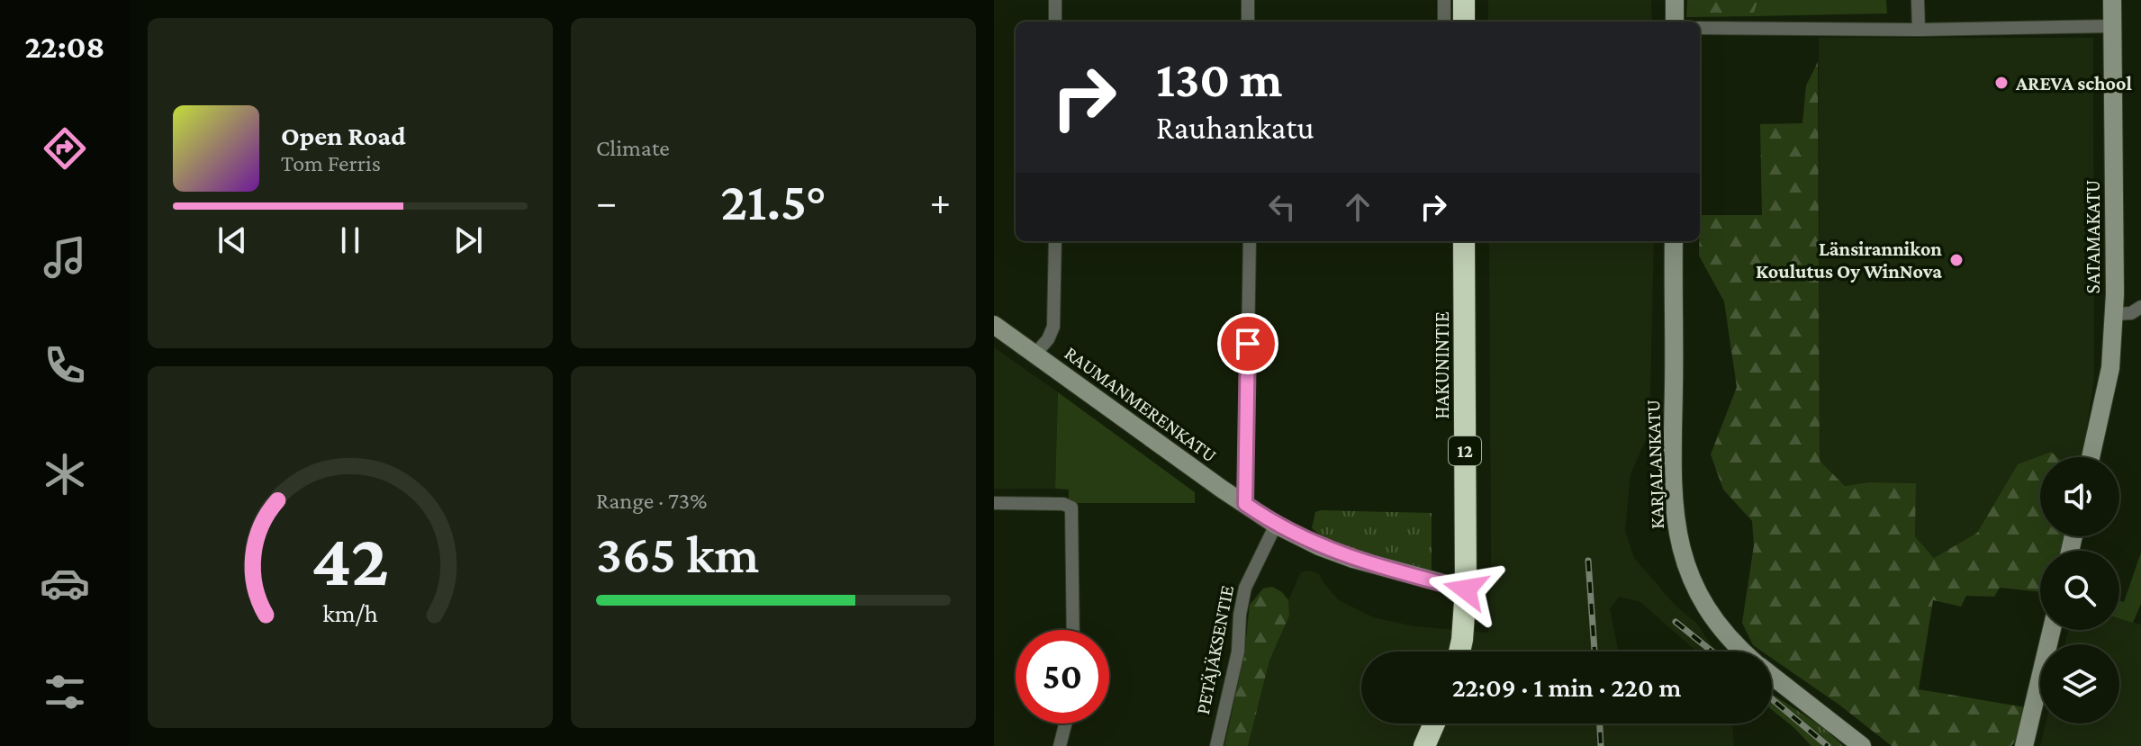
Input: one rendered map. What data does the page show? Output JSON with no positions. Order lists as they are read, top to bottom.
{
  "streets": {
    "highway": ["HAKUNINTIE", "12"],
    "main road": ["SATAMAKATU", "RAUMANMERENKATU", "KARJALANKATU"],
    "street": ["PETÄJÄKSENTIE"]
  },
  "crossings": [
    ["HAKUNINTIE", "RAUMANMERENKATU"],
    ["RAUMANMERENKATU", "PETÄJÄKSENTIE"]
  ],
  "places": ["AREVA school", "Länsirannikon Koulutus Oy WinNova"],
  "page": {
    "tabs": "22:08",
    "tile": [
      "Climate",
      ["Range · 73%", "365 km"]
    ],
    "turn": ["130 m", "Rauhankatu"],
    "song": ["Open Road", "Tom Ferris"],
    "heat": ["−", "21.5°", "+"],
    "limit": "50",
    "trip": "22:09 · 1 min · 220 m",
    "gauge": ["42", "km/h"]
  }
}
